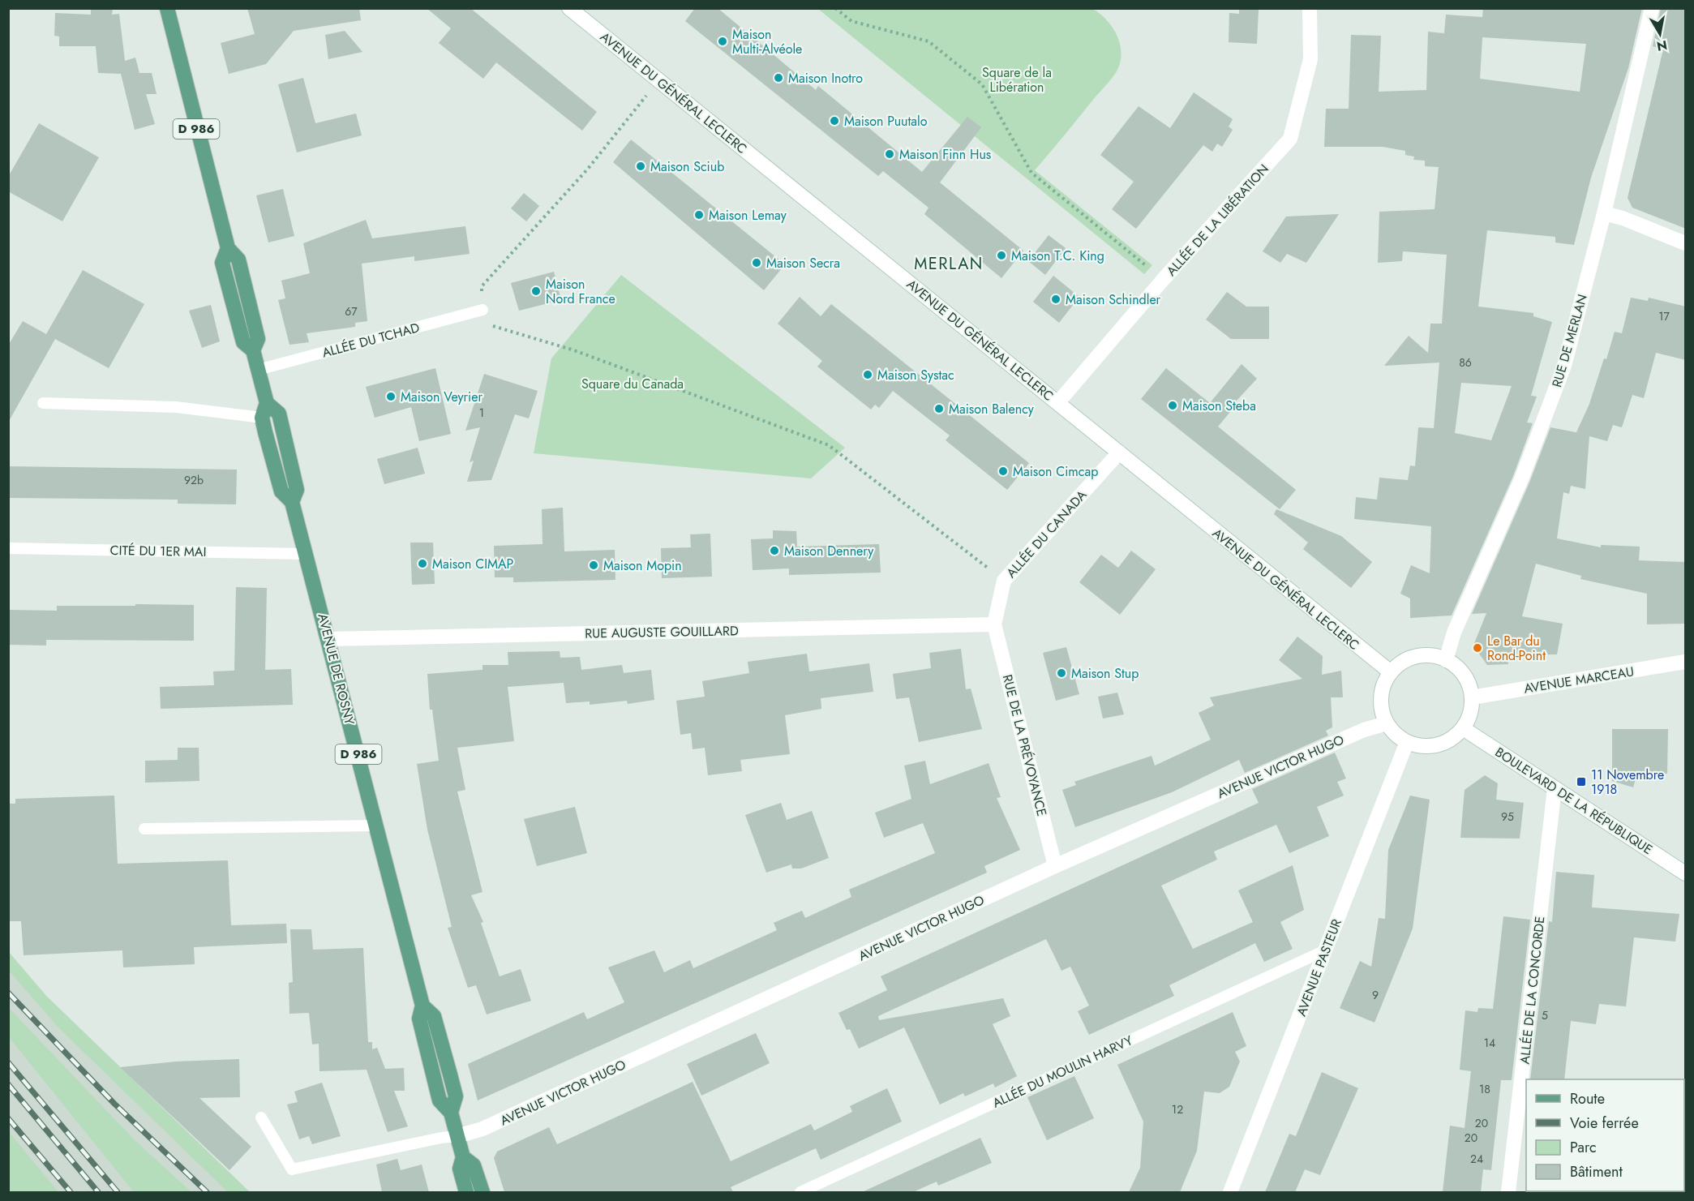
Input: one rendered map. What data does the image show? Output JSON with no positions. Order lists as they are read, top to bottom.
{
  "streets": {
    "main road": ["D 986", "AVENUE DE ROSNY"],
    "street": [
      "AVENUE DU GÉNÉRAL LECLERC",
      "ALLÉE DE LA LIBÉRATION",
      "RUE DE MERLAN",
      "ALLÉE DU CANADA",
      "RUE AUGUSTE GOUILLARD",
      "AVENUE MARCEAU",
      "RUE DE LA PRÉVOYANCE",
      "AVENUE VICTOR HUGO",
      "BOULEVARD DE LA RÉPUBLIQUE",
      "AVENUE PASTEUR",
      "ALLÉE DE LA CONCORDE"
    ],
    "lane": ["ALLÉE DU TCHAD", "CITÉ DU 1ER MAI", "ALLÉE DU MOULIN HARVY"]
  },
  "crossings": [
    ["AVENUE DU GÉNÉRAL LECLERC", "ALLÉE DE LA LIBÉRATION"],
    ["AVENUE DU GÉNÉRAL LECLERC", "RUE DE MERLAN"],
    ["AVENUE DU GÉNÉRAL LECLERC", "ALLÉE DU CANADA"],
    ["AVENUE DU GÉNÉRAL LECLERC", "AVENUE MARCEAU"],
    ["AVENUE DU GÉNÉRAL LECLERC", "AVENUE VICTOR HUGO"],
    ["AVENUE DU GÉNÉRAL LECLERC", "BOULEVARD DE LA RÉPUBLIQUE"],
    ["AVENUE DU GÉNÉRAL LECLERC", "AVENUE PASTEUR"],
    ["ALLÉE DU TCHAD", "AVENUE DE ROSNY"],
    ["RUE DE MERLAN", "AVENUE MARCEAU"],
    ["RUE DE MERLAN", "AVENUE VICTOR HUGO"],
    ["RUE DE MERLAN", "BOULEVARD DE LA RÉPUBLIQUE"],
    ["RUE DE MERLAN", "AVENUE PASTEUR"],
    ["ALLÉE DU CANADA", "RUE AUGUSTE GOUILLARD"],
    ["ALLÉE DU CANADA", "RUE DE LA PRÉVOYANCE"],
    ["CITÉ DU 1ER MAI", "AVENUE DE ROSNY"],
    ["RUE AUGUSTE GOUILLARD", "AVENUE DE ROSNY"],
    ["RUE AUGUSTE GOUILLARD", "RUE DE LA PRÉVOYANCE"],
    ["AVENUE DE ROSNY", "AVENUE VICTOR HUGO"],
    ["AVENUE MARCEAU", "AVENUE VICTOR HUGO"],
    ["AVENUE MARCEAU", "BOULEVARD DE LA RÉPUBLIQUE"],
    ["AVENUE MARCEAU", "AVENUE PASTEUR"],
    ["RUE DE LA PRÉVOYANCE", "AVENUE VICTOR HUGO"],
    ["AVENUE VICTOR HUGO", "BOULEVARD DE LA RÉPUBLIQUE"],
    ["AVENUE VICTOR HUGO", "AVENUE PASTEUR"],
    ["BOULEVARD DE LA RÉPUBLIQUE", "AVENUE PASTEUR"],
    ["BOULEVARD DE LA RÉPUBLIQUE", "ALLÉE DE LA CONCORDE"],
    ["AVENUE PASTEUR", "ALLÉE DU MOULIN HARVY"]
  ],
  "districts": ["MERLAN"],
  "parks": ["Square de la Libération", "Square du Canada"],
  "places": {
    "other": [
      "Maison Multi-Alvéole",
      "Maison Inotro",
      "Maison Puutalo",
      "Maison Finn Hus",
      "Maison Sciub",
      "Maison Lemay",
      "Maison T.C. King",
      "Maison Secra",
      "Maison Nord France",
      "Maison Schindler",
      "Maison Systac",
      "Maison Veyrier",
      "Maison Steba",
      "Maison Balency",
      "Maison Cimcap",
      "Maison Dennery",
      "Maison CIMAP",
      "Maison Mopin",
      "Le Bar du Rond-Point",
      "Maison Stup"
    ],
    "transit": ["11 Novembre 1918"]
  },
  "house_numbers": [
    "67",
    "17",
    "86",
    "1",
    "92b",
    "95",
    "9",
    "5",
    "14",
    "18",
    "12",
    "20",
    "20",
    "24"
  ],
  "legend": [
    "Route",
    "Voie ferrée",
    "Parc",
    "Bâtiment"
  ],
  "north": "bottom"
}
